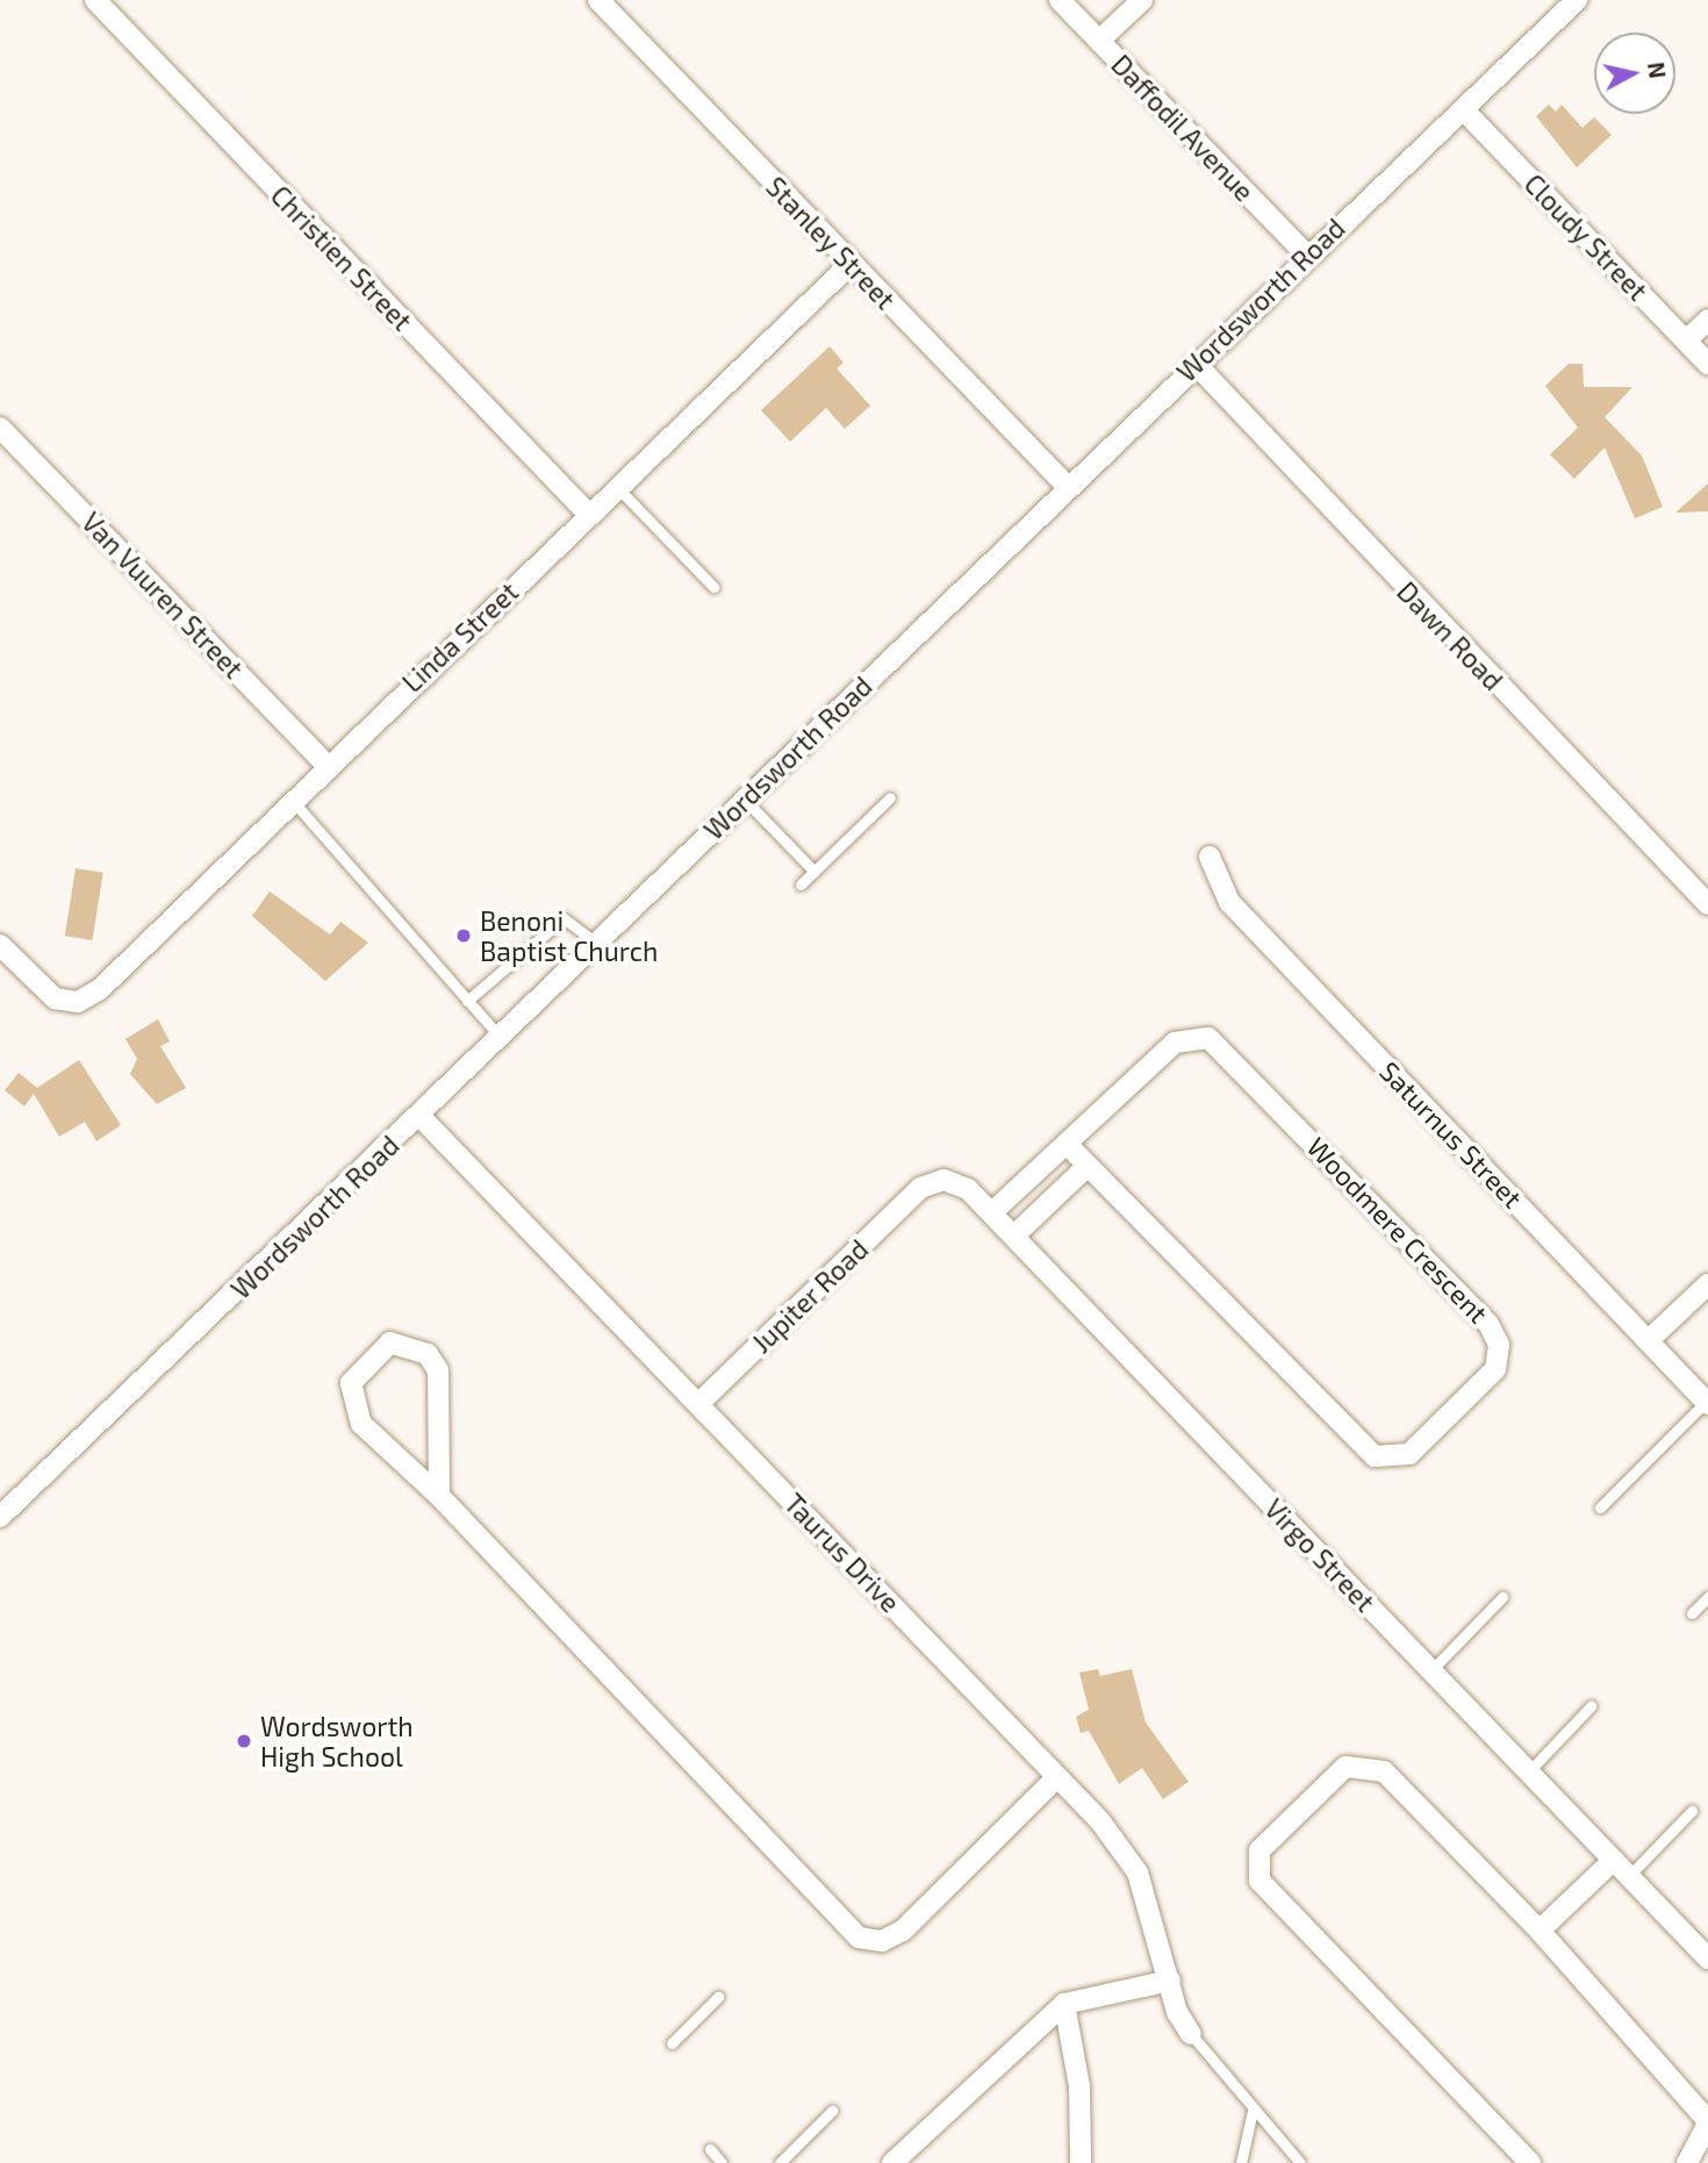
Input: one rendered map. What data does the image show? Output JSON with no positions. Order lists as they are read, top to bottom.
{
  "streets": {
    "street": [
      "Daffodil Avenue",
      "Cloudy Street",
      "Stanley Street",
      "Christien Street",
      "Wordsworth Road",
      "Van Vuuren Street",
      "Dawn Road",
      "Linda Street",
      "Saturnus Street",
      "Woodmere Crescent",
      "Jupiter Road",
      "Taurus Drive",
      "Virgo Street"
    ]
  },
  "crossings": [
    ["Daffodil Avenue", "Wordsworth Road"],
    ["Cloudy Street", "Wordsworth Road"],
    ["Stanley Street", "Wordsworth Road"],
    ["Stanley Street", "Linda Street"],
    ["Christien Street", "Linda Street"],
    ["Wordsworth Road", "Dawn Road"],
    ["Wordsworth Road", "Taurus Drive"],
    ["Van Vuuren Street", "Linda Street"],
    ["Woodmere Crescent", "Virgo Street"],
    ["Jupiter Road", "Taurus Drive"],
    ["Jupiter Road", "Virgo Street"]
  ],
  "places": ["Benoni Baptist Church", "Wordsworth High School"],
  "north": "right"
}
